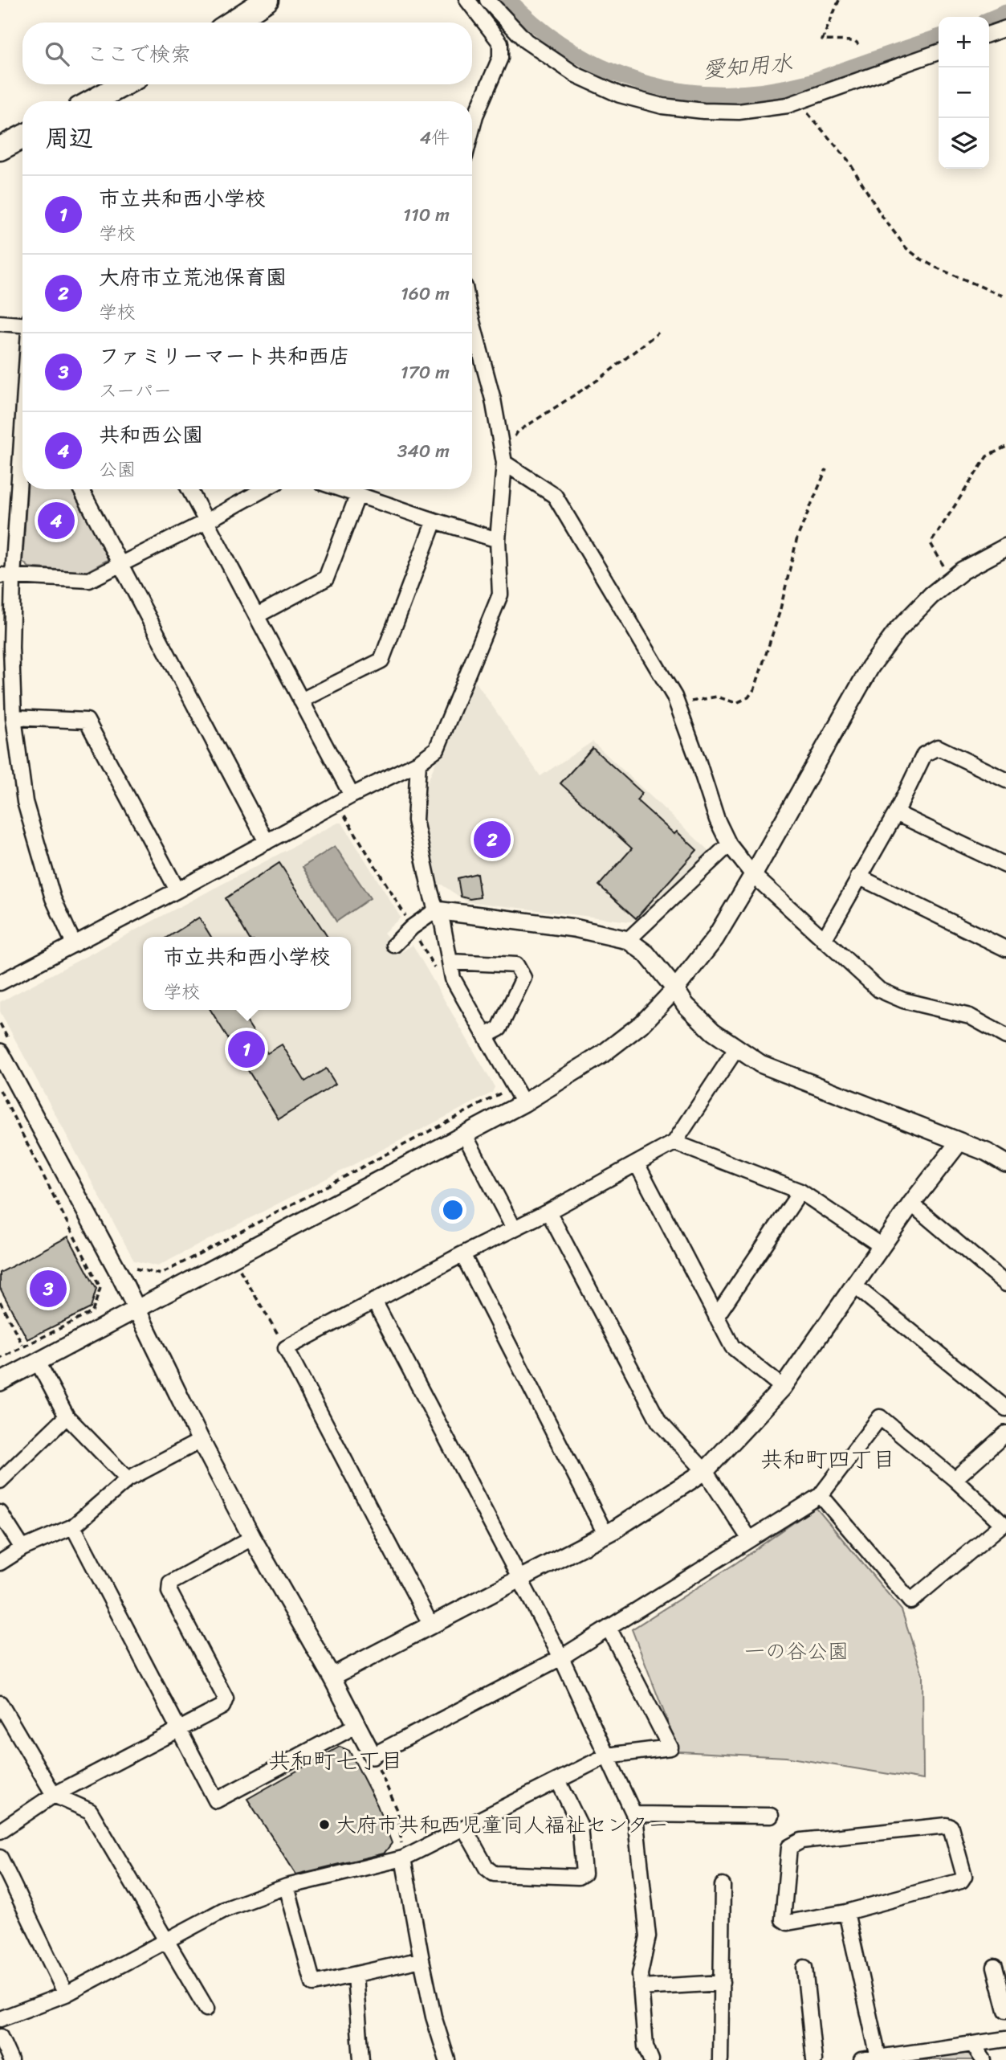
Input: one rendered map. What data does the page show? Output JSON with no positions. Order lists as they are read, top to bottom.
{
  "districts": ["共和町四丁目", "共和町七丁目"],
  "water": ["愛知用水"],
  "parks": ["一の谷公園"],
  "places": ["大府市共和西児童同人福祉センター"],
  "page": {
    "map_buttons": ["+", "−"],
    "search": "ここで検索",
    "heading": ["周辺", "4件"],
    "list": [
      {
        "mark": "1",
        "name": "市立共和西小学校",
        "note": "学校",
        "value": "110 m"
      },
      {
        "mark": "2",
        "name": "大府市立荒池保育園",
        "note": "学校",
        "value": "160 m"
      },
      {
        "mark": "3",
        "name": "ファミリーマート共和西店",
        "note": "スーパー",
        "value": "170 m"
      },
      {
        "mark": "4",
        "name": "共和西公園",
        "note": "公園",
        "value": "340 m"
      }
    ],
    "pins": [
      "4",
      "2",
      "1",
      "3"
    ],
    "popup": ["市立共和西小学校", "学校"]
  }
}
